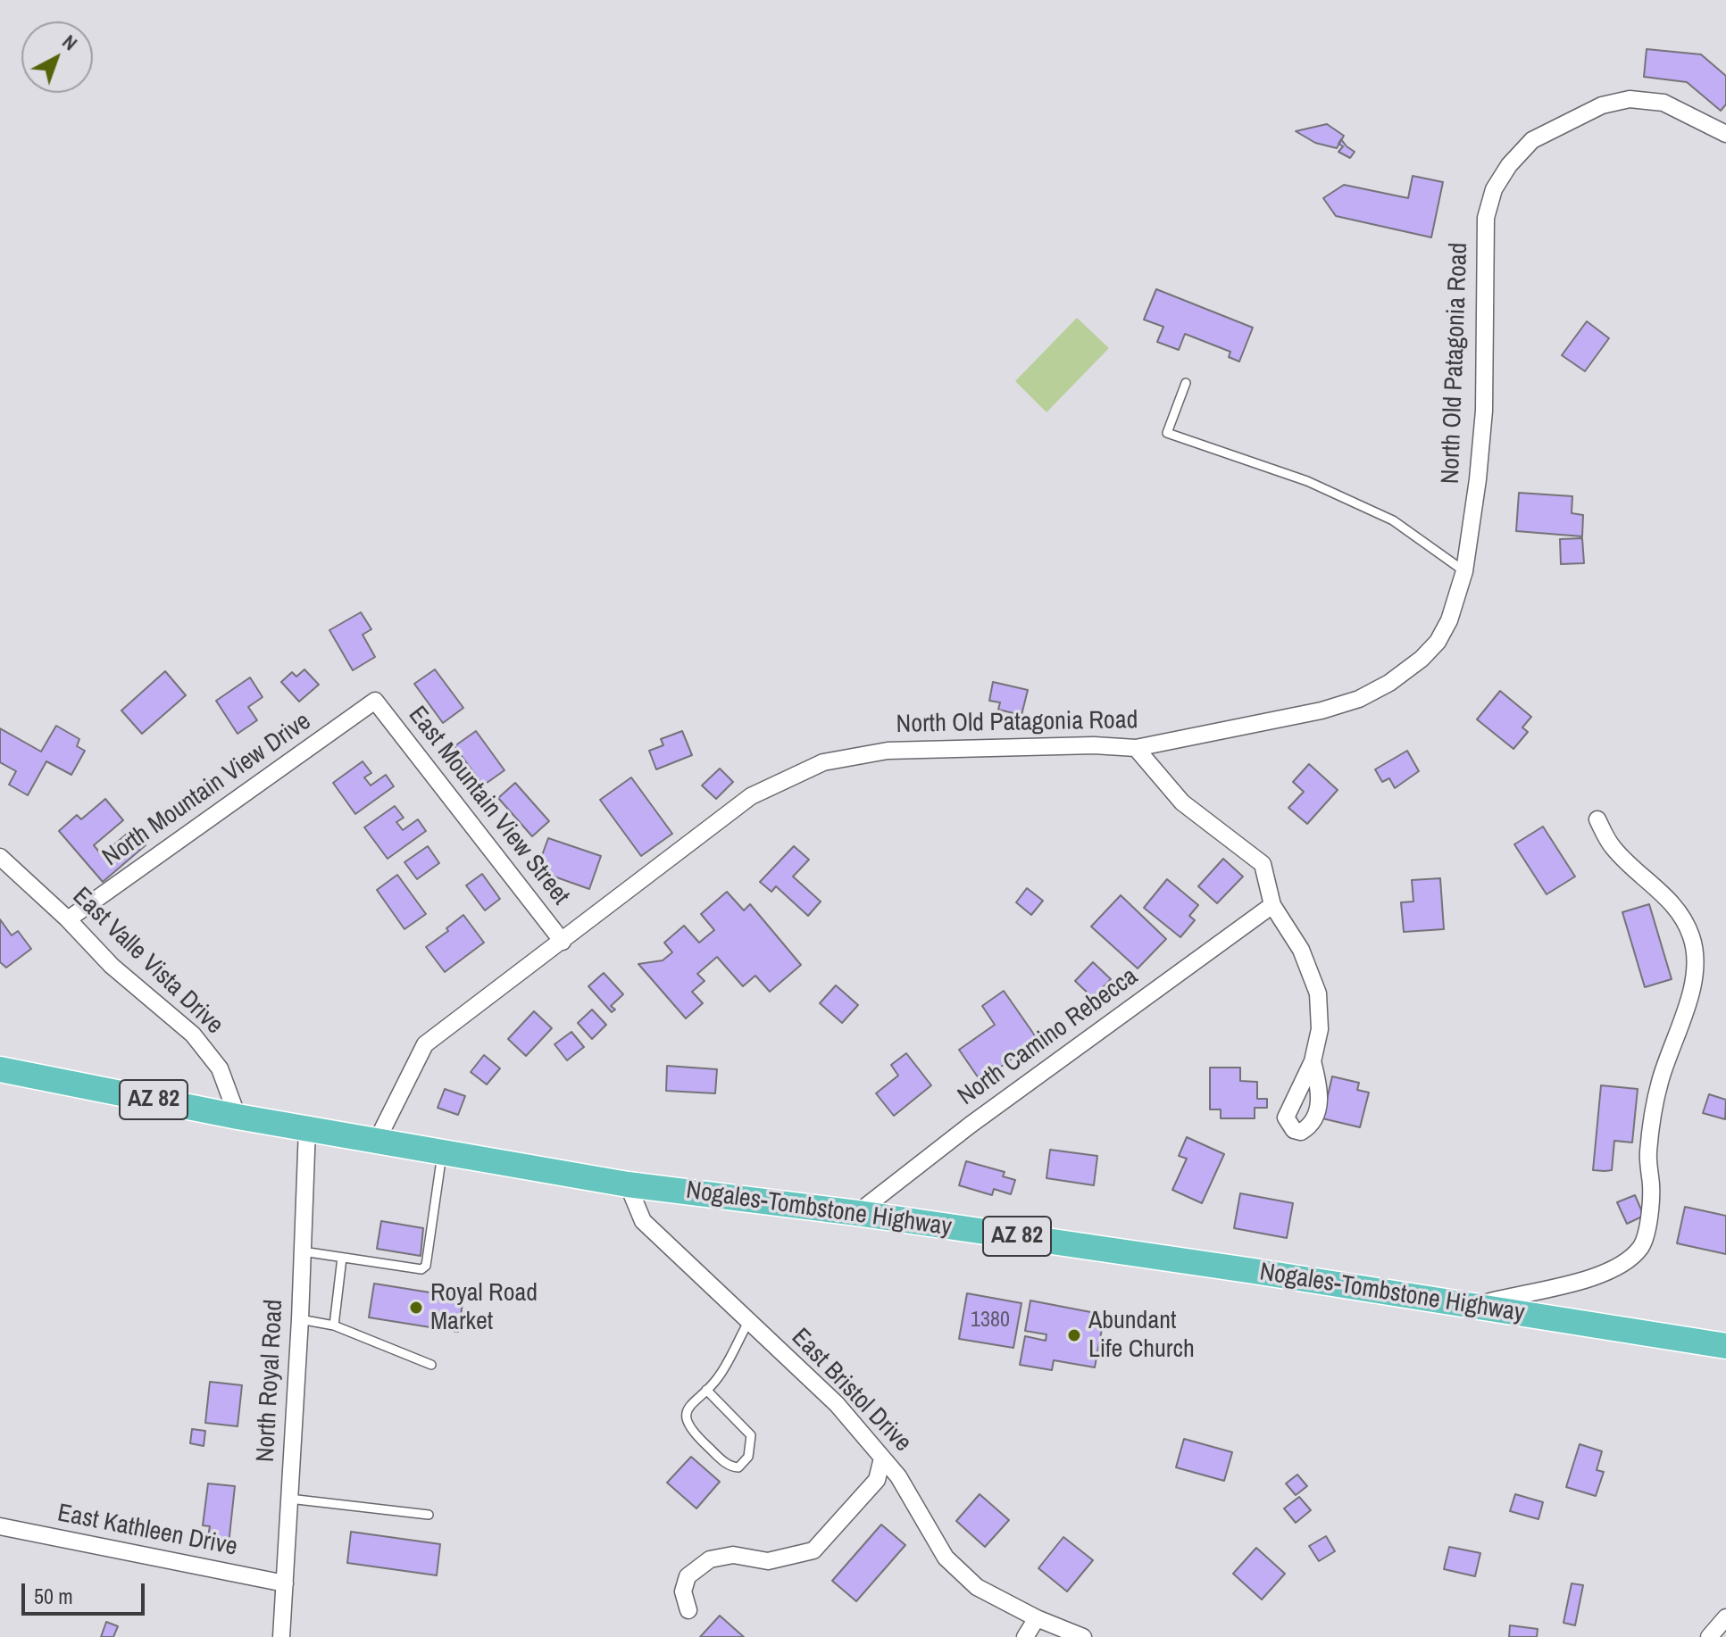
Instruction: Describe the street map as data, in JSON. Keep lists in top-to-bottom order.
{
  "streets": {
    "main road": ["AZ 82", "Nogales-Tombstone Highway"],
    "street": [
      "North Old Patagonia Road",
      "North Mountain View Drive",
      "East Mountain View Street",
      "East Valle Vista Drive",
      "North Camino Rebecca",
      "North Royal Road",
      "East Bristol Drive",
      "East Kathleen Drive"
    ]
  },
  "crossings": [
    ["North Old Patagonia Road", "East Mountain View Street"],
    ["North Old Patagonia Road", "Nogales-Tombstone Highway"],
    ["North Mountain View Drive", "East Mountain View Street"],
    ["North Mountain View Drive", "East Valle Vista Drive"],
    ["East Valle Vista Drive", "Nogales-Tombstone Highway"],
    ["North Camino Rebecca", "Nogales-Tombstone Highway"],
    ["Nogales-Tombstone Highway", "North Royal Road"],
    ["Nogales-Tombstone Highway", "East Bristol Drive"],
    ["North Royal Road", "East Kathleen Drive"]
  ],
  "places": ["Royal Road Market", "Abundant Life Church"],
  "house_numbers": ["1380"],
  "scale_bar": "50 m",
  "north": "top right"
}
